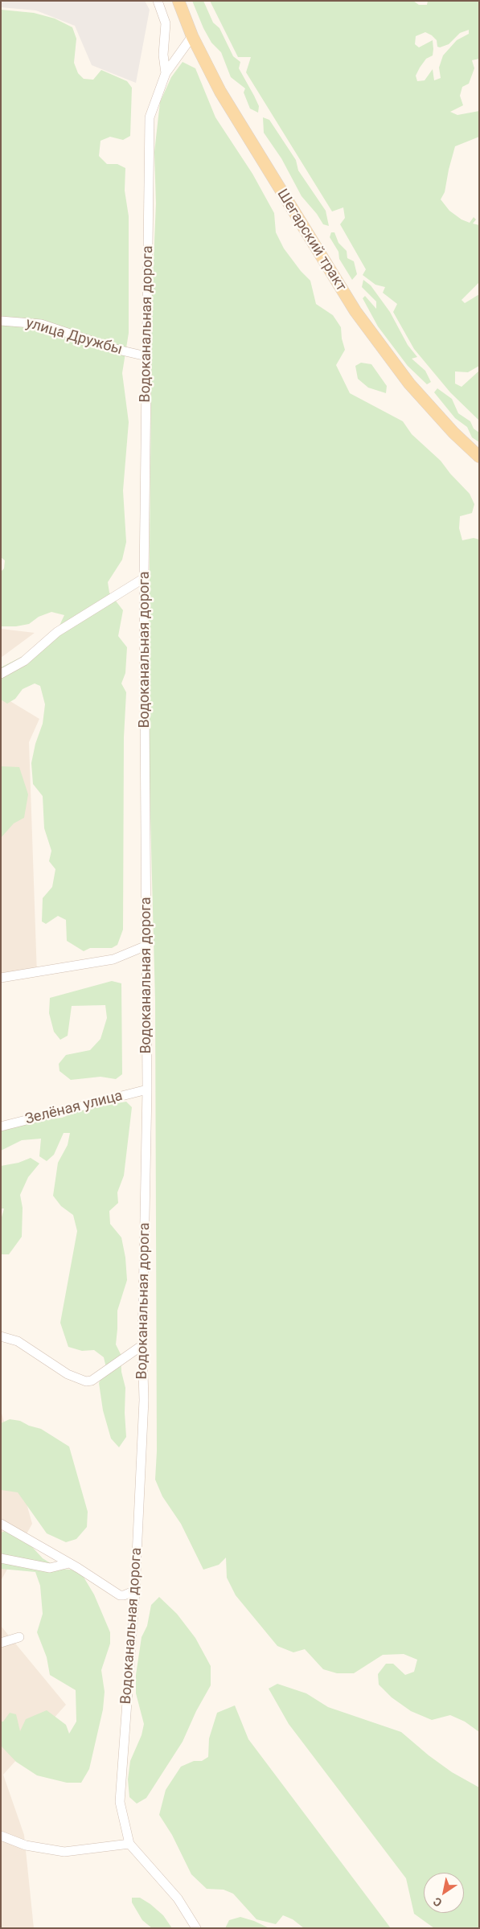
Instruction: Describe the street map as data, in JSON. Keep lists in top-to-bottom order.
{
  "streets": {
    "main road": ["Шегарский тракт"],
    "street": ["Водоканальная дорога", "улица Дружбы", "Зелёная улица"]
  },
  "crossings": [
    ["Водоканальная дорога", "улица Дружбы"],
    ["Водоканальная дорога", "Зелёная улица"]
  ],
  "north": "bottom left"
}
